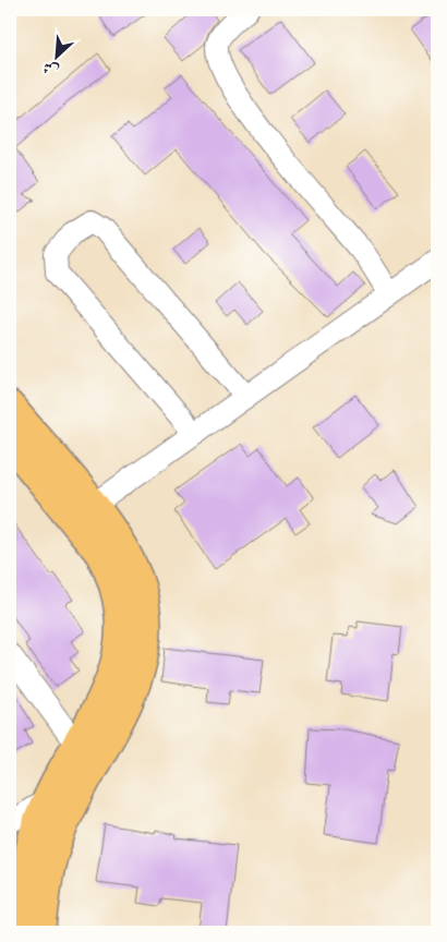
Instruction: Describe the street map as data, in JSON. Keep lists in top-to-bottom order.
{
  "north": "bottom left"
}
